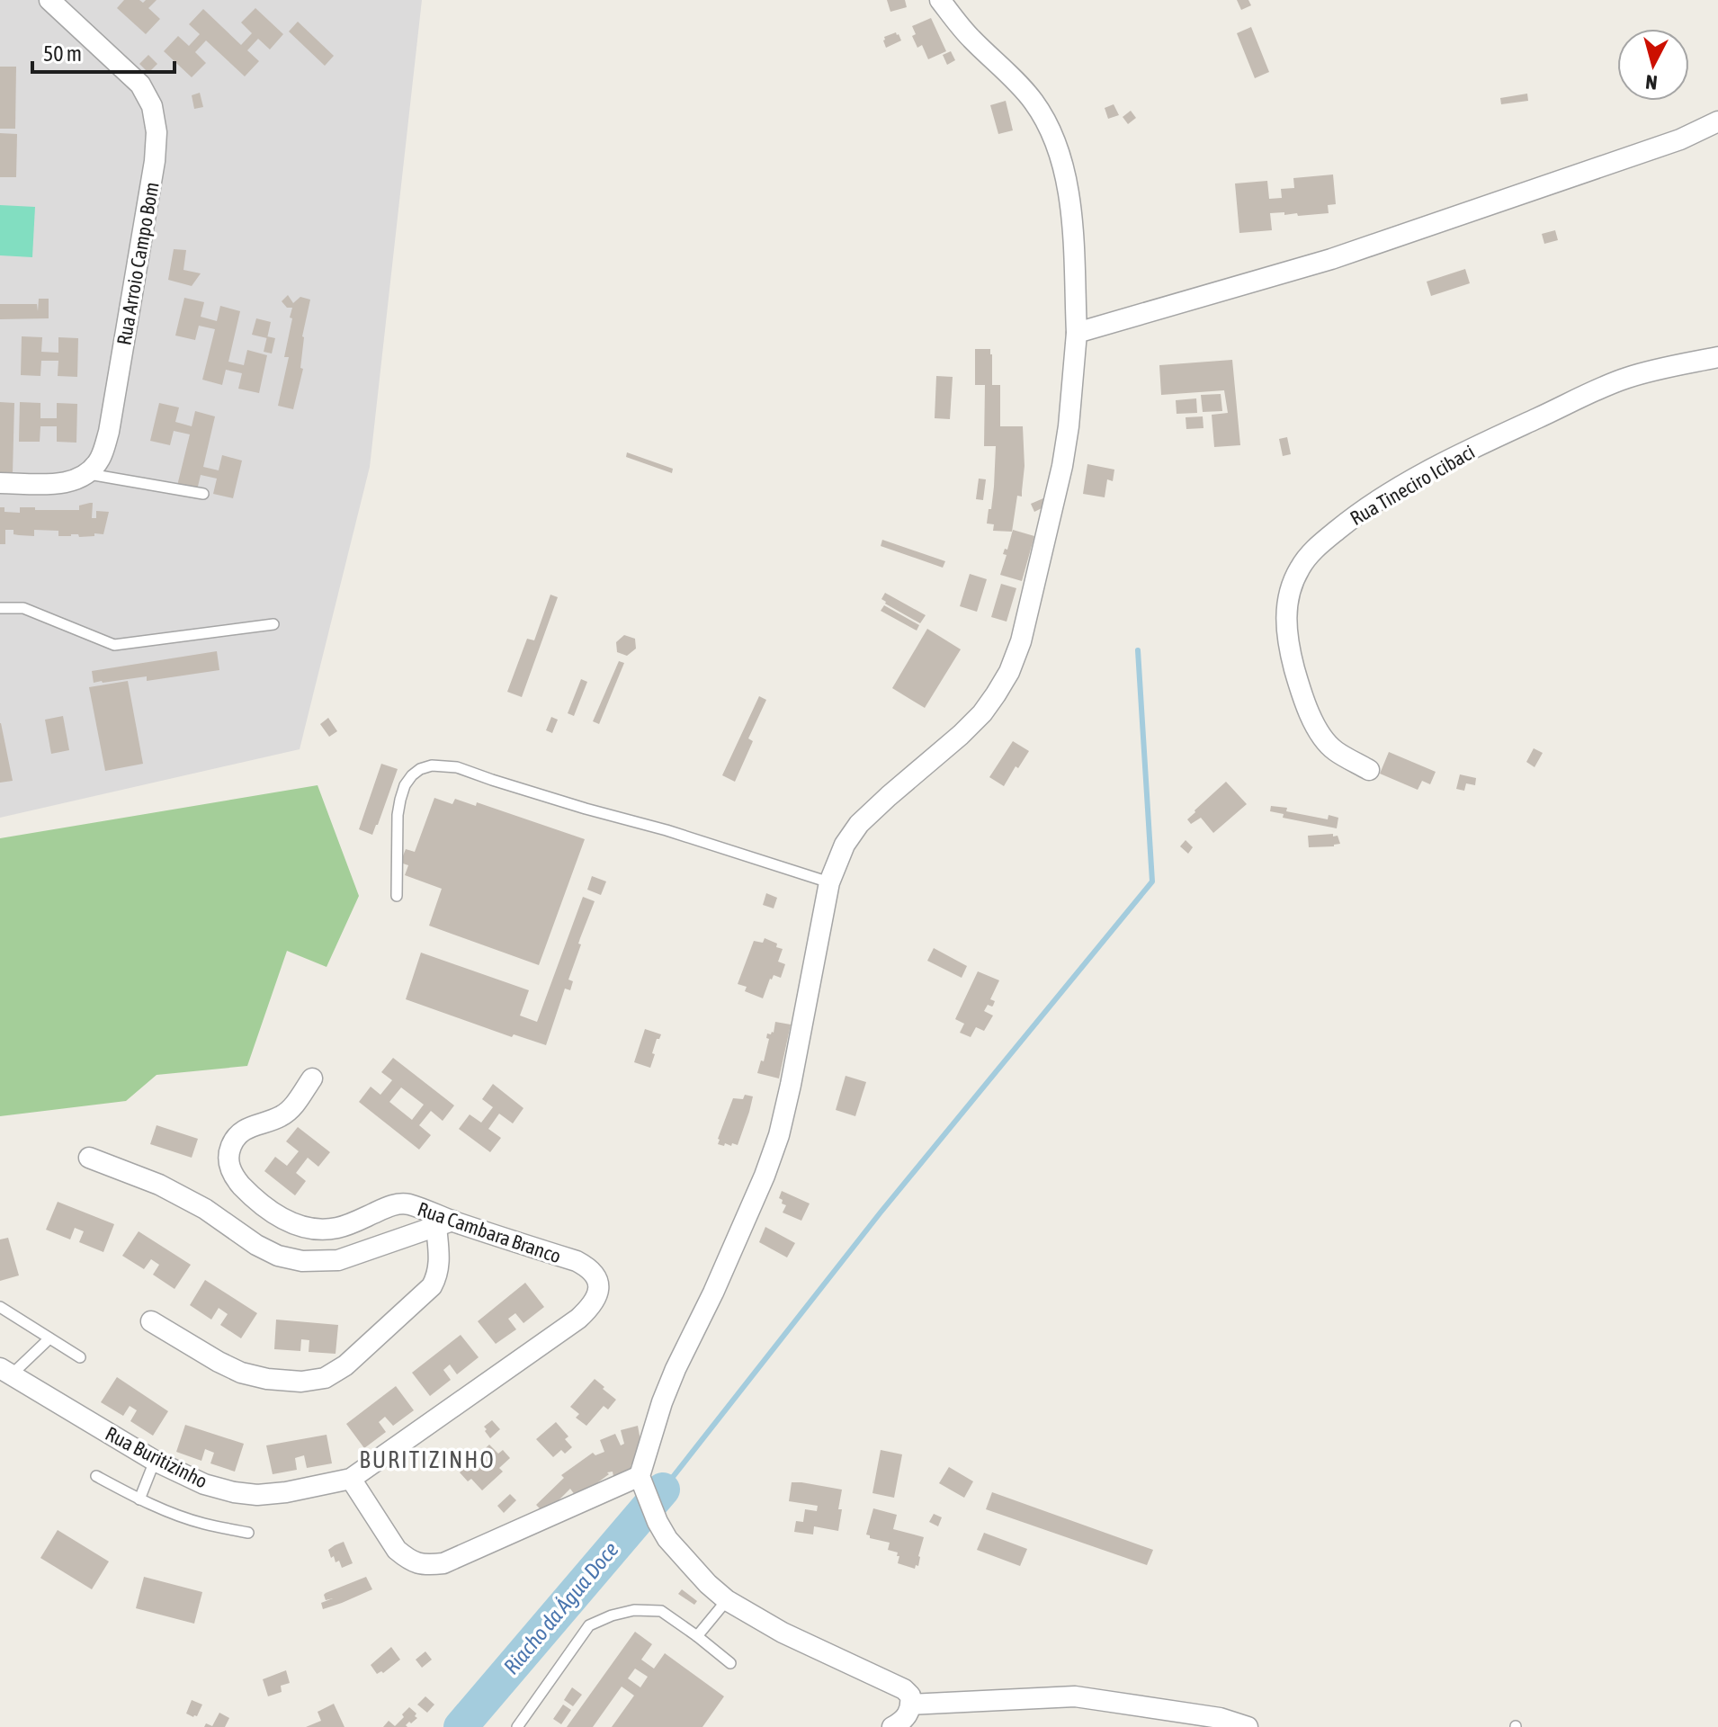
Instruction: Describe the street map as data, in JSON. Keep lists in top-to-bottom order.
{
  "streets": {
    "street": [
      "Rua Arroio Campo Bom",
      "Rua Tineciro Icibaci",
      "Rua Cambara Branco",
      "Rua Buritizinho"
    ]
  },
  "crossings": [
    ["Rua Cambara Branco", "Rua Buritizinho"]
  ],
  "districts": ["BURITIZINHO"],
  "water": ["Riacho da Água Doce"],
  "scale_bar": "50 m",
  "north": "bottom"
}
